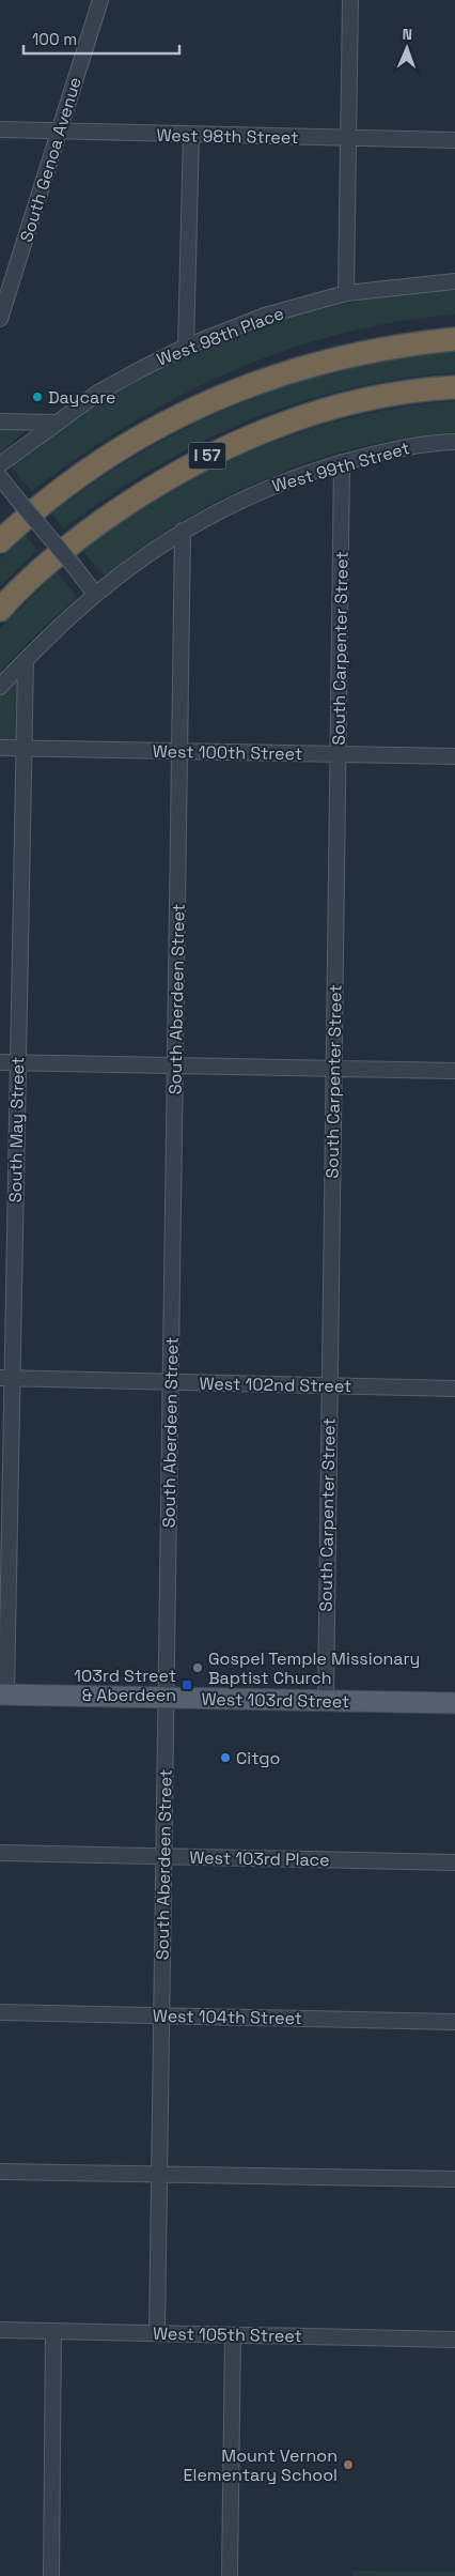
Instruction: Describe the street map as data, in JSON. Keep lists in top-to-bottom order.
{
  "streets": {
    "highway": ["I 57"],
    "main road": ["West 103rd Street"],
    "street": [
      "West 98th Street",
      "South Genoa Avenue",
      "West 98th Place",
      "West 99th Street",
      "South Carpenter Street",
      "West 100th Street",
      "South Aberdeen Street",
      "South May Street",
      "West 102nd Street",
      "West 103rd Place",
      "West 104th Street",
      "West 105th Street"
    ]
  },
  "crossings": [
    ["West 98th Street", "South Genoa Avenue"],
    ["West 99th Street", "South Carpenter Street"],
    ["West 99th Street", "South Aberdeen Street"],
    ["South Carpenter Street", "West 100th Street"],
    ["South Carpenter Street", "West 102nd Street"],
    ["South Carpenter Street", "West 103rd Street"],
    ["West 100th Street", "South Aberdeen Street"],
    ["West 100th Street", "South May Street"],
    ["South Aberdeen Street", "West 102nd Street"],
    ["South Aberdeen Street", "West 103rd Street"],
    ["South Aberdeen Street", "West 103rd Place"],
    ["South Aberdeen Street", "West 104th Street"],
    ["South Aberdeen Street", "West 105th Street"],
    ["South May Street", "West 102nd Street"],
    ["South May Street", "West 103rd Street"]
  ],
  "places": {
    "other": [
      "Daycare",
      "Gospel Temple Missionary Baptist Church",
      "Citgo",
      "Mount Vernon Elementary School"
    ],
    "transit": ["103rd Street & Aberdeen"]
  },
  "scale_bar": "100 m",
  "north": "top"
}
